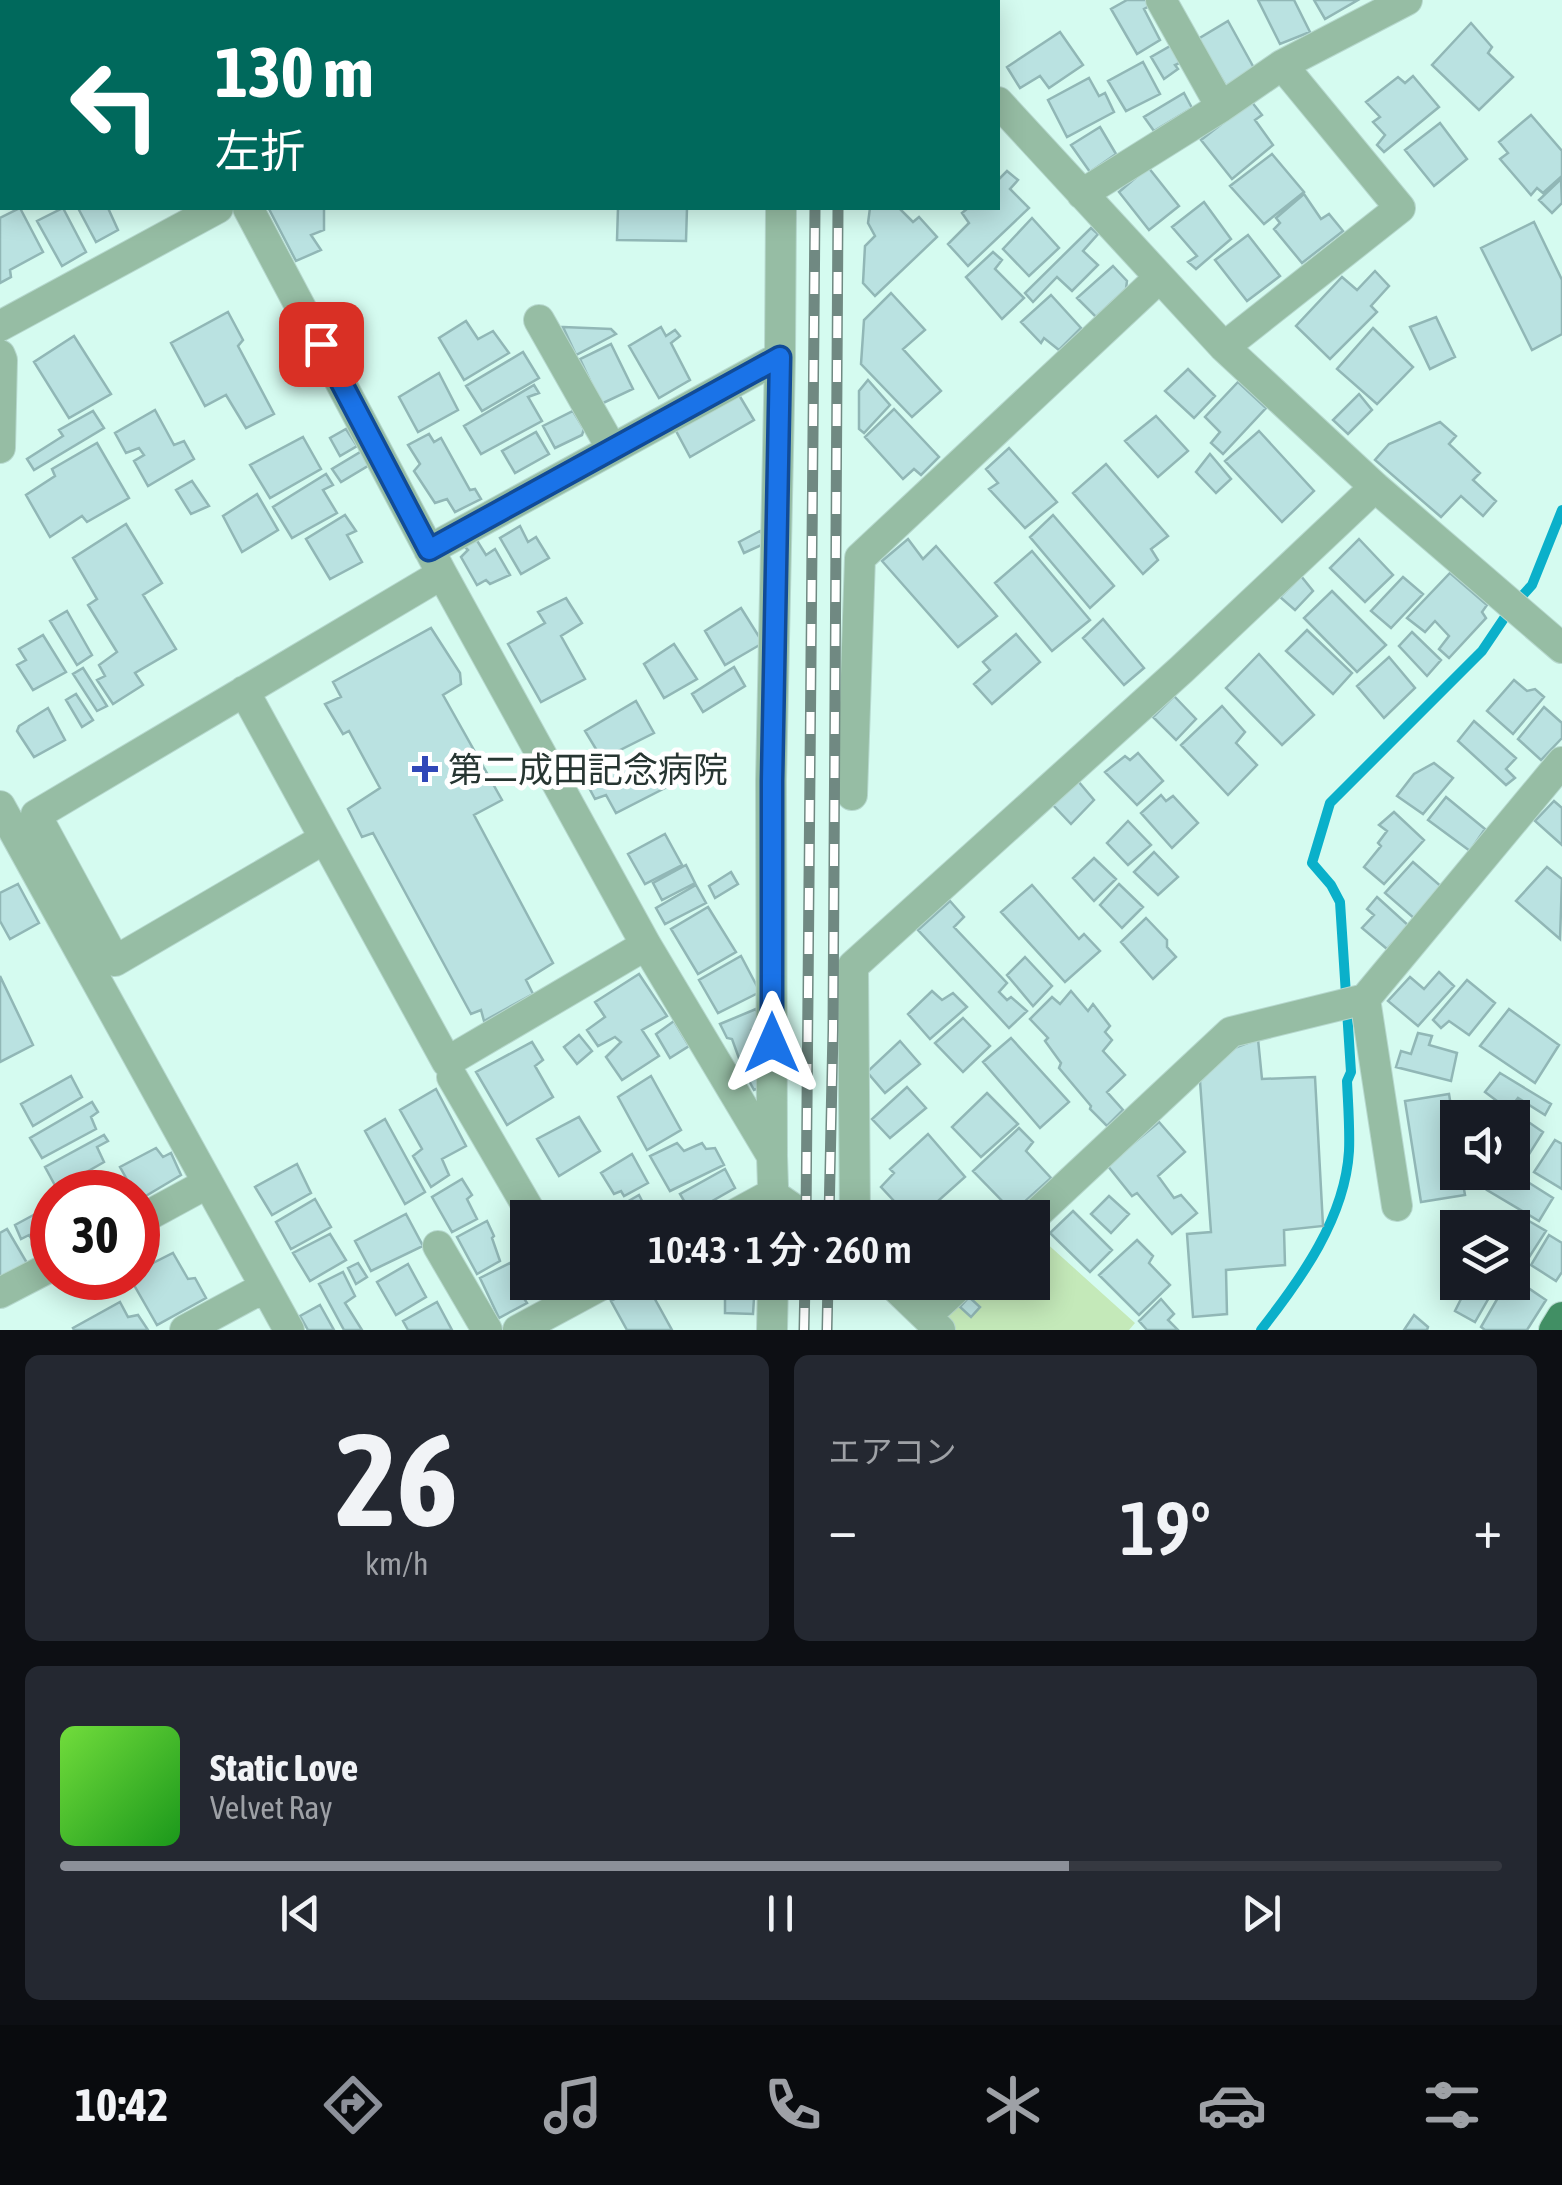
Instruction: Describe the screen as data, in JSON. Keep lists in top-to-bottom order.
{
  "places": {
    "health": ["第二成田記念病院"]
  },
  "page": {
    "turn": ["130 m", "左折"],
    "limit": "30",
    "trip": "10:43 · 1 分 · 260 m",
    "tile": [
      ["26", "km/h"],
      "エアコン"
    ],
    "heat": ["−", "19°", "+"],
    "song": ["Static Love", "Velvet Ray"],
    "tabs": "10:42"
  }
}
